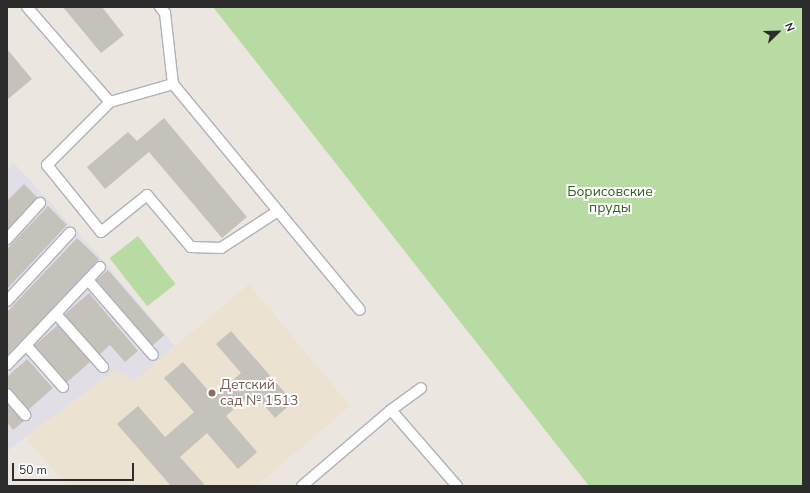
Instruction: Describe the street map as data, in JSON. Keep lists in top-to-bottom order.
{
  "parks": ["Борисовские пруды"],
  "places": ["Детский сад № 1513"],
  "scale_bar": "50 m",
  "north": "top right"
}
